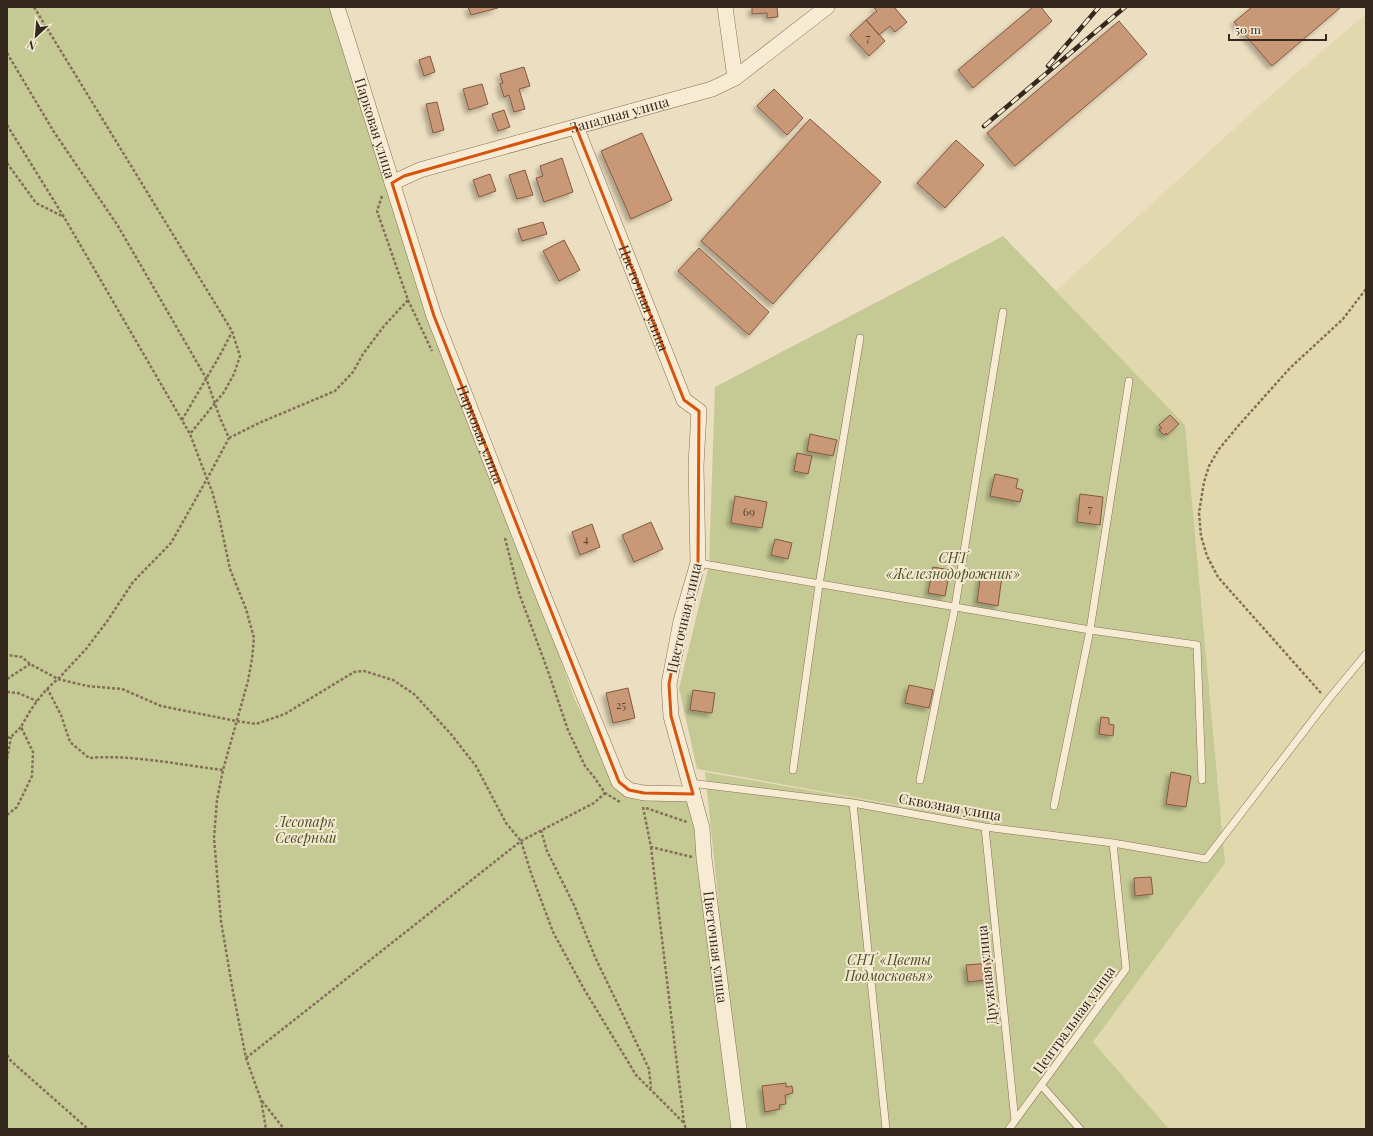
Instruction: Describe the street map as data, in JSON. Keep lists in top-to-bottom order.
{
  "streets": {
    "street": ["Западная улица", "Парковая улица", "Цветочная улица"],
    "lane": ["Сквозная улица", "Дружная улица", "Центральная улица"]
  },
  "crossings": [
    ["Западная улица", "Парковая улица"],
    ["Западная улица", "Цветочная улица"],
    ["Парковая улица", "Цветочная улица"],
    ["Парковая улица", "Сквозная улица"],
    ["Цветочная улица", "Сквозная улица"],
    ["Сквозная улица", "Дружная улица"],
    ["Сквозная улица", "Центральная улица"],
    ["Дружная улица", "Центральная улица"]
  ],
  "parks": ["СНТ «Железнодорожник»", "Лесопарк Северный", "СНТ «Цветы Подмосковья»"],
  "house_numbers": [
    "7",
    "7",
    "69",
    "4",
    "25"
  ],
  "scale_bar": "50 m",
  "north": "bottom left"
}
